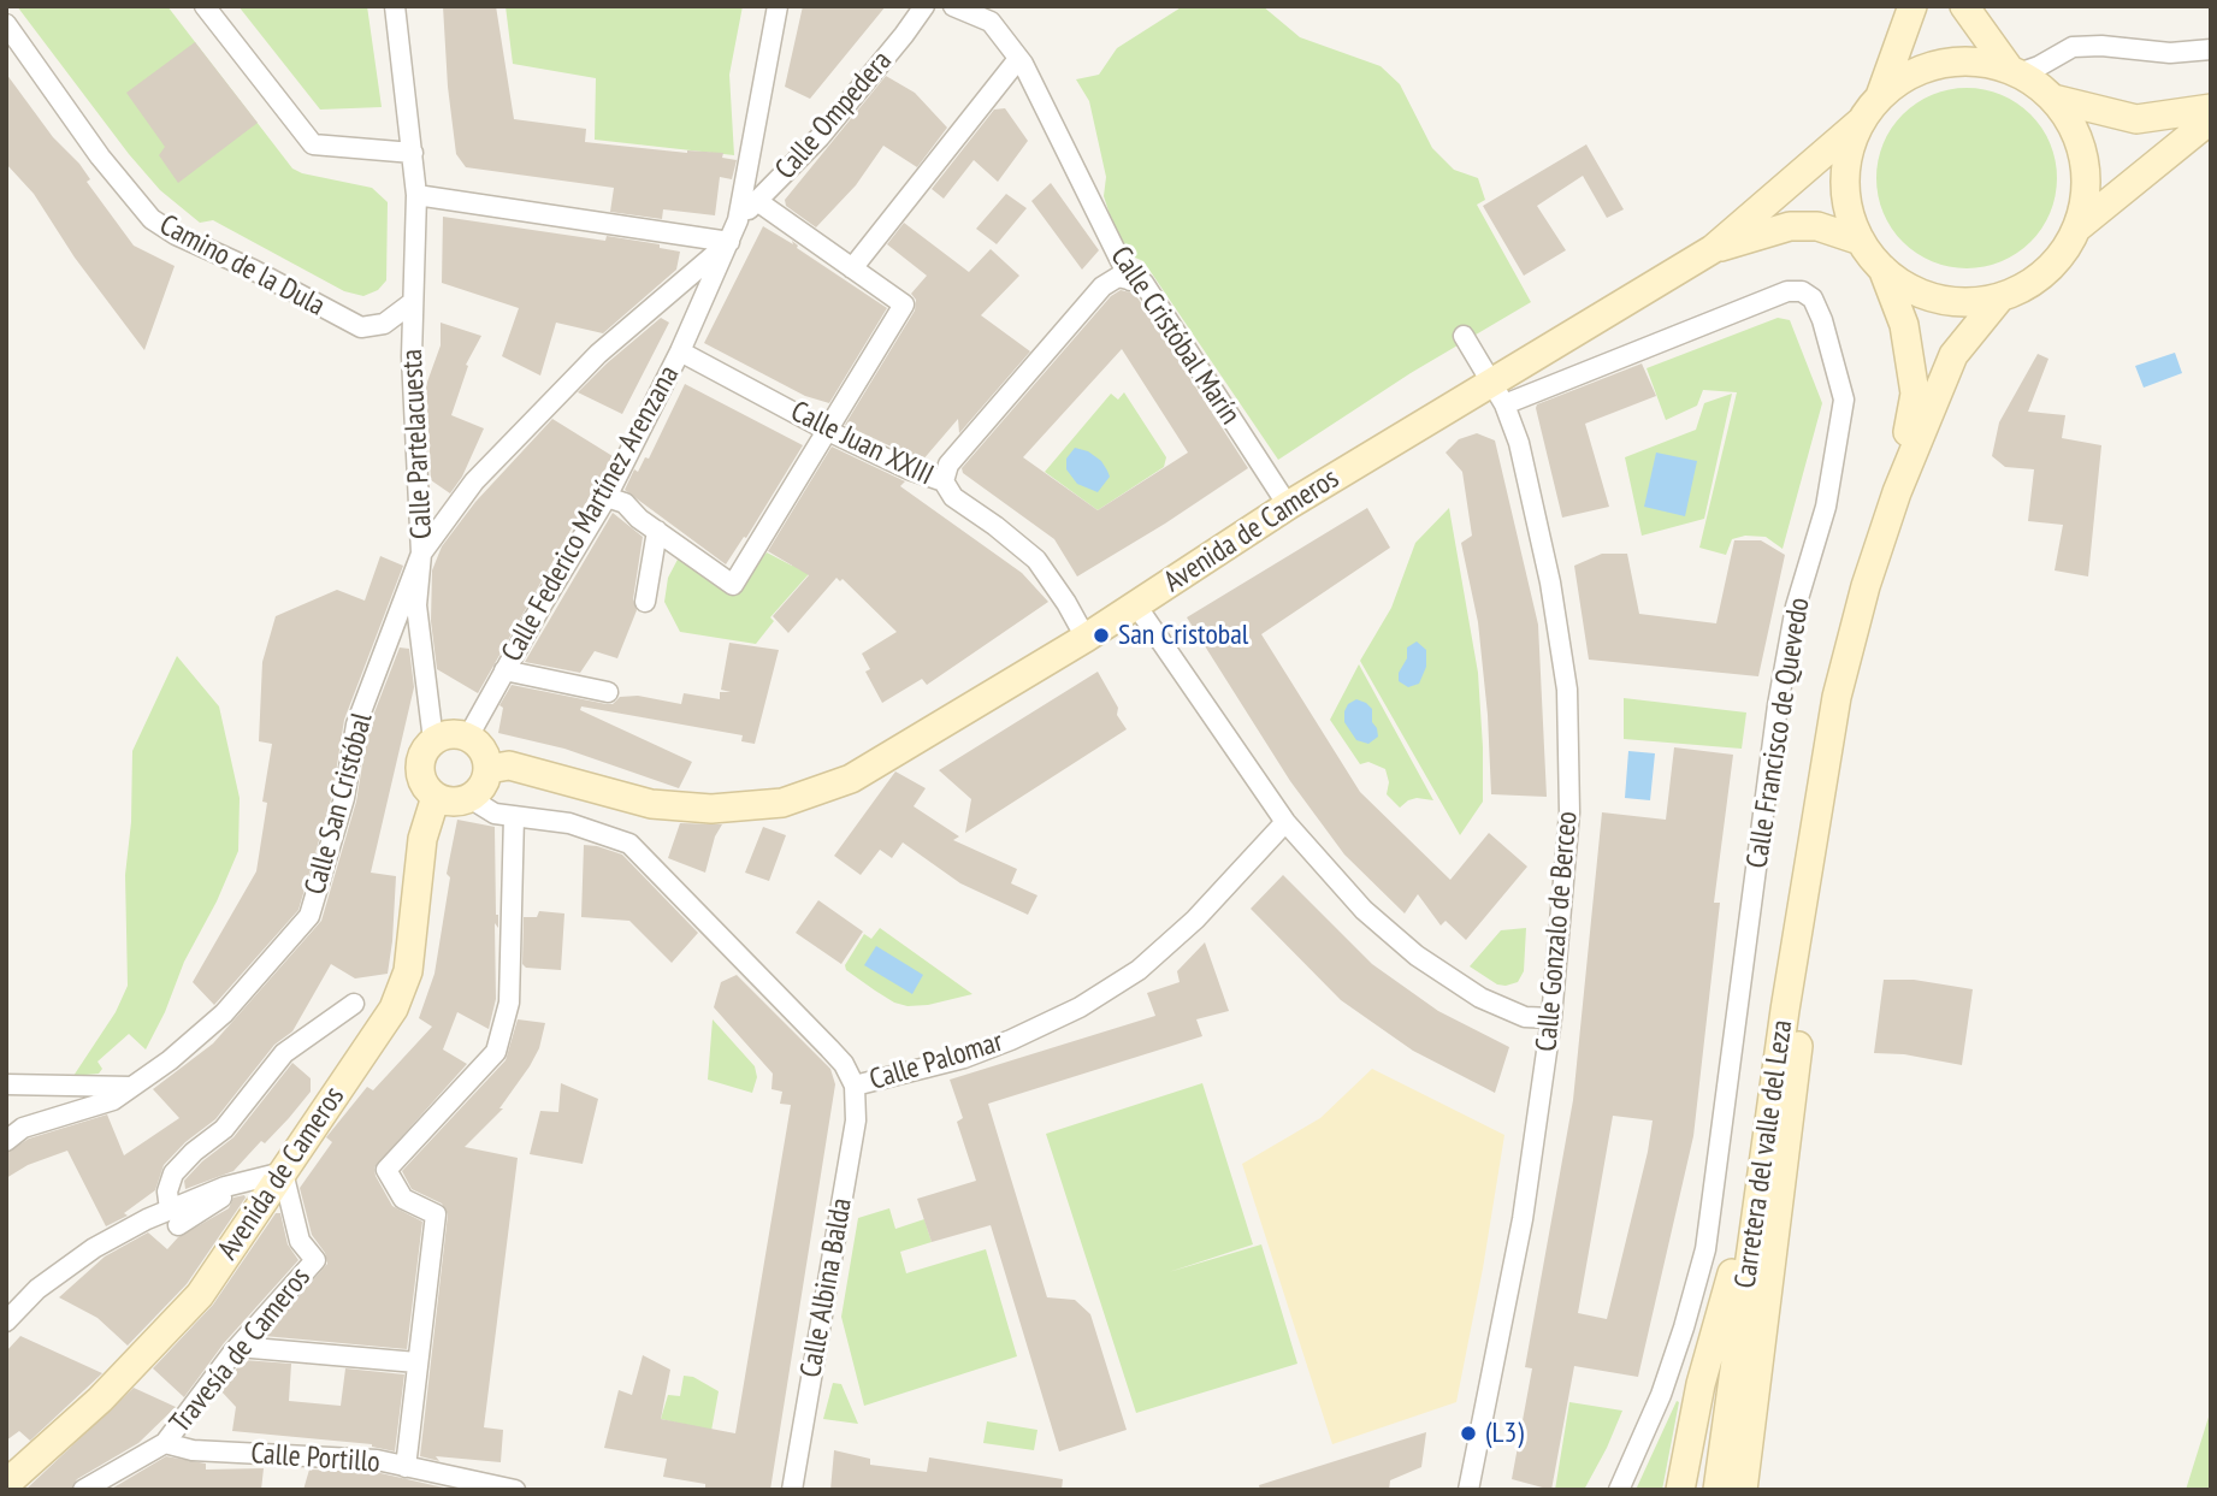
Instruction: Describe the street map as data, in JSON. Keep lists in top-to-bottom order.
{
  "streets": {
    "main road": ["Avenida de Cameros", "Carretera del valle del Leza"],
    "street": [
      "Calle Ompedera",
      "Camino de la Dula",
      "Calle Cristóbal Marín",
      "Calle Partelacuesta",
      "Calle Juan XXIII",
      "Calle Federico Martínez Arenzana",
      "Calle Francisco de Quevedo",
      "Calle San Cristóbal",
      "Calle Gonzalo de Berceo",
      "Calle Palomar",
      "Calle Albina Balda",
      "Travesía de Cameros",
      "Calle Portillo"
    ]
  },
  "crossings": [
    ["Calle Ompedera", "Calle Federico Martínez Arenzana"],
    ["Camino de la Dula", "Calle Partelacuesta"],
    ["Calle Cristóbal Marín", "Avenida de Cameros"],
    ["Calle Partelacuesta", "Calle Federico Martínez Arenzana"],
    ["Calle Partelacuesta", "Calle San Cristóbal"],
    ["Calle Juan XXIII", "Calle Federico Martínez Arenzana"],
    ["Calle Juan XXIII", "Avenida de Cameros"],
    ["Calle Federico Martínez Arenzana", "Avenida de Cameros"],
    ["Calle Federico Martínez Arenzana", "Calle Palomar"],
    ["Avenida de Cameros", "Calle Francisco de Quevedo"],
    ["Avenida de Cameros", "Calle Gonzalo de Berceo"],
    ["Avenida de Cameros", "Calle Palomar"],
    ["Avenida de Cameros", "Travesía de Cameros"],
    ["Calle Francisco de Quevedo", "Calle Gonzalo de Berceo"],
    ["Calle Palomar", "Calle Albina Balda"],
    ["Travesía de Cameros", "Calle Portillo"]
  ],
  "places": ["San Cristobal", "(L3)"]
}
